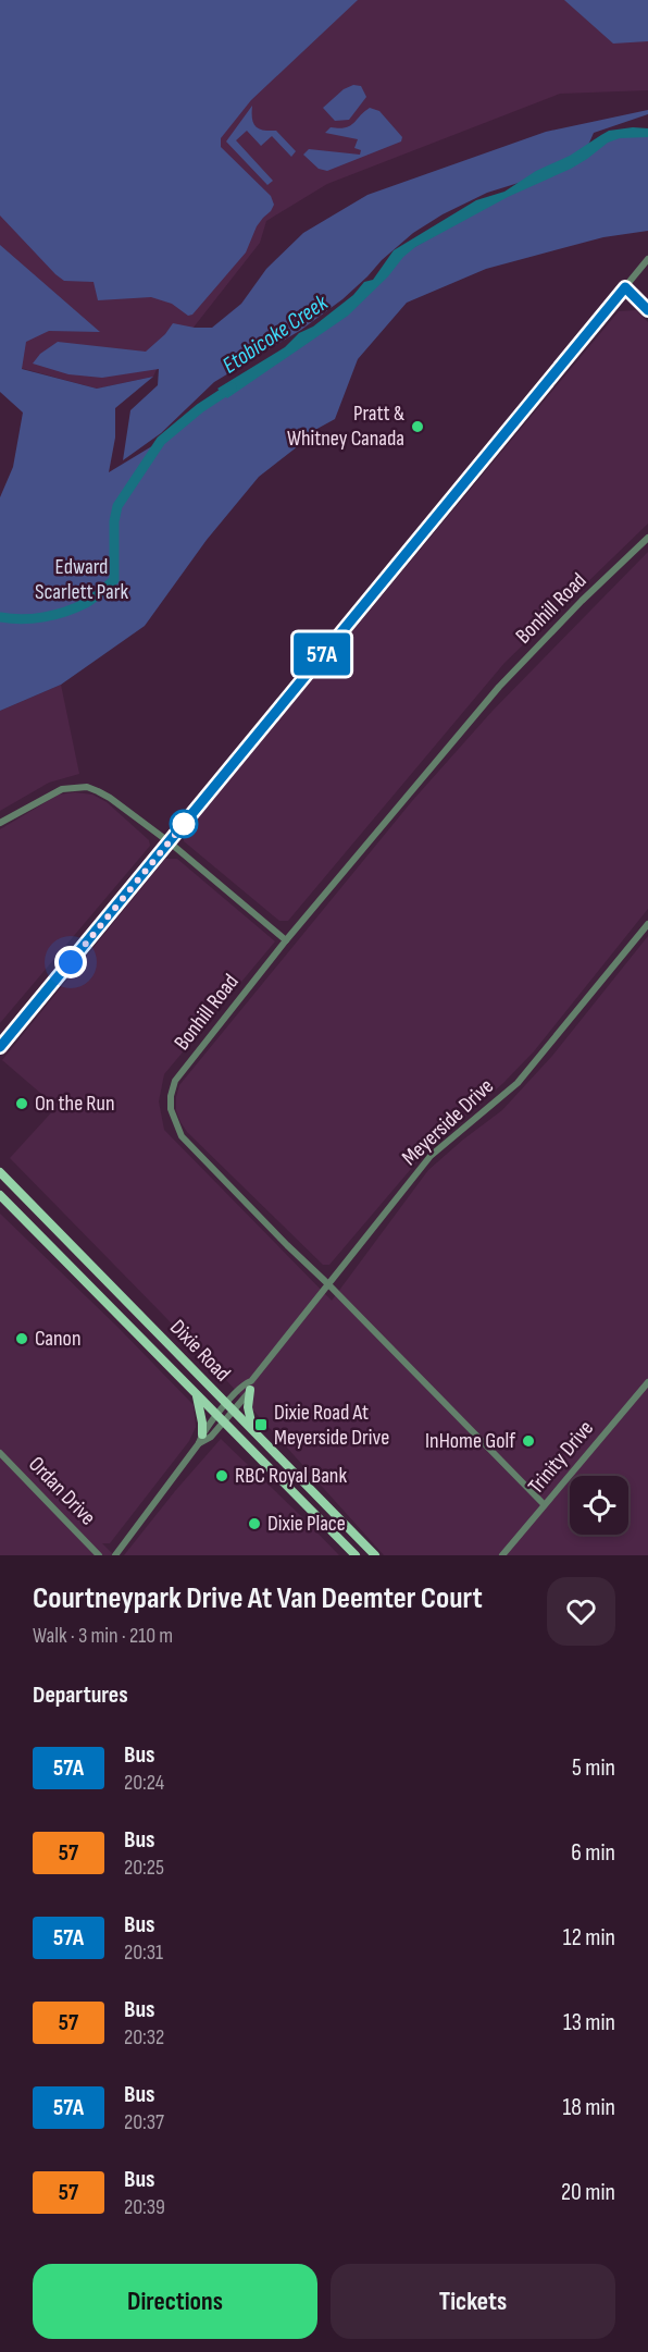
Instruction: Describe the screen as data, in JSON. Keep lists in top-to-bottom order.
{
  "streets": {
    "main road": ["Dixie Road"],
    "street": [
      "Bonhill Road",
      "Meyerside Drive",
      "Trinity Drive",
      "Ordan Drive"
    ]
  },
  "crossings": [
    ["Bonhill Road", "Meyerside Drive"],
    ["Bonhill Road", "Trinity Drive"],
    ["Meyerside Drive", "Dixie Road"]
  ],
  "water": ["Etobicoke Creek"],
  "parks": ["Edward Scarlett Park"],
  "places": {
    "other": [
      "Pratt & Whitney Canada",
      "On the Run",
      "Canon",
      "InHome Golf",
      "RBC Royal Bank",
      "Dixie Place"
    ],
    "transit": ["Dixie Road At Meyerside Drive"]
  },
  "lines": ["bus line 57A"],
  "page": {
    "on_map": "57A",
    "heading": [
      ["Courtneypark Drive At Van Deemter Court", "Walk · 3 min · 210 m"],
      "Departures"
    ],
    "list": [
      {
        "mark": "57A",
        "name": "Bus",
        "note": "20:24",
        "value": "5 min"
      },
      {
        "mark": "57",
        "name": "Bus",
        "note": "20:25",
        "value": "6 min"
      },
      {
        "mark": "57A",
        "name": "Bus",
        "note": "20:31",
        "value": "12 min"
      },
      {
        "mark": "57",
        "name": "Bus",
        "note": "20:32",
        "value": "13 min"
      },
      {
        "mark": "57A",
        "name": "Bus",
        "note": "20:37",
        "value": "18 min"
      },
      {
        "mark": "57",
        "name": "Bus",
        "note": "20:39",
        "value": "20 min"
      }
    ],
    "buttons": ["Directions", "Tickets"]
  }
}
